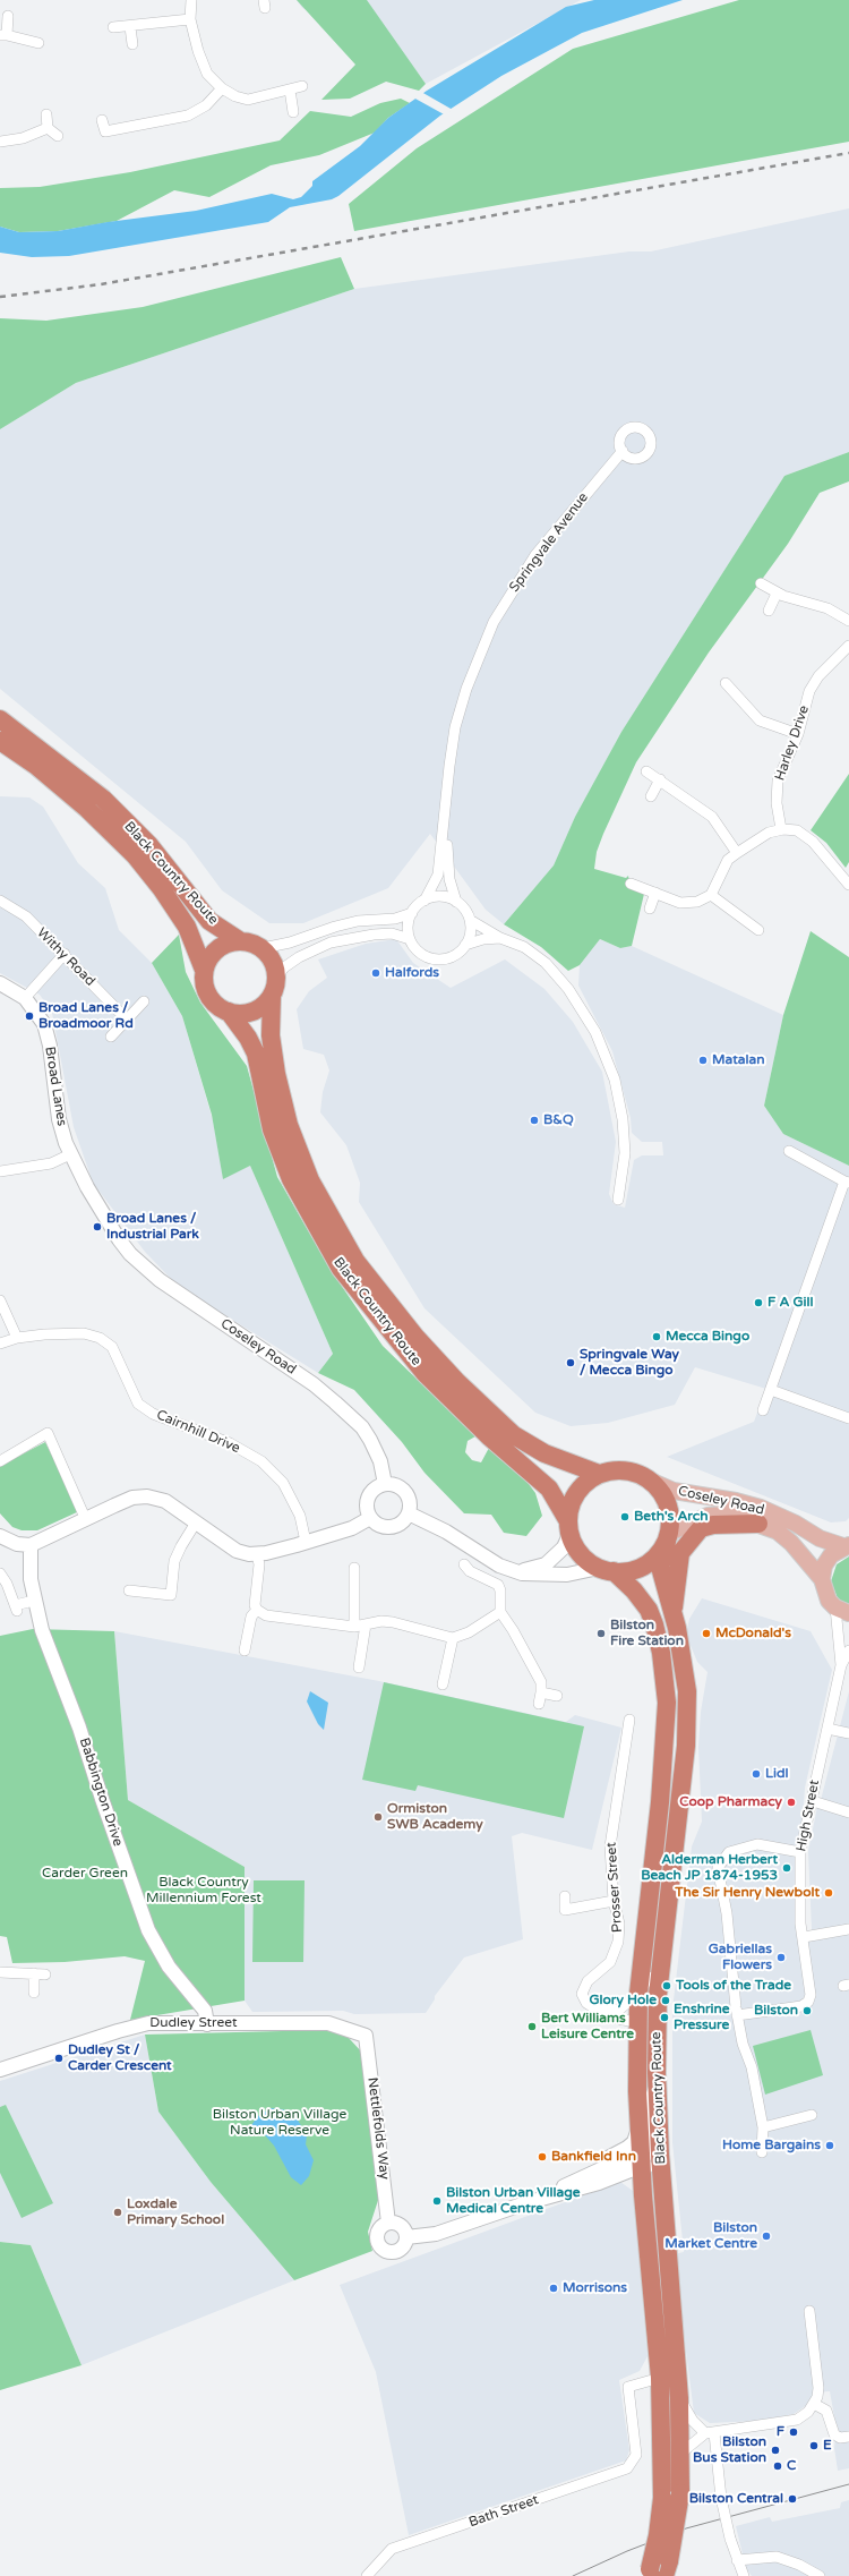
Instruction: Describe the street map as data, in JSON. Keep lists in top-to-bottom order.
{
  "streets": {
    "highway": ["Black Country Route"],
    "main road": ["Coseley Road"],
    "street": [
      "Springvale Avenue",
      "Harley Drive",
      "Withy Road",
      "Broad Lanes",
      "Cairnhill Drive",
      "Babbington Drive",
      "High Street",
      "Prosser Street",
      "Dudley Street",
      "Nettlefolds Way",
      "Bath Street"
    ]
  },
  "crossings": [
    ["Black Country Route", "Coseley Road"],
    ["Black Country Route", "Bath Street"],
    ["Broad Lanes", "Coseley Road"],
    ["Coseley Road", "High Street"],
    ["Babbington Drive", "Dudley Street"],
    ["Dudley Street", "Nettlefolds Way"]
  ],
  "parks": ["Carder Green", "Black Country Millennium Forest", "Bilston Urban Village Nature Reserve"],
  "places": [
    "Halfords",
    "Broad Lanes / Broadmoor Rd",
    "Matalan",
    "B&Q",
    "Broad Lanes / Industrial Park",
    "F A Gill",
    "Mecca Bingo",
    "Springvale Way / Mecca Bingo",
    "Beth's Arch",
    "Bilston Fire Station",
    "McDonald's",
    "Lidl",
    "Coop Pharmacy",
    "Ormiston SWB Academy",
    "Alderman Herbert Beach JP 1874-1953",
    "The Sir Henry Newbolt",
    "Gabriellas Flowers",
    "Tools of the Trade",
    "Glory Hole",
    "Bilston",
    "Enshrine Pressure",
    "Bert Williams Leisure Centre",
    "Dudley St / Carder Crescent",
    "Home Bargains",
    "Bankfield Inn",
    "Bilston Urban Village Medical Centre",
    "Loxdale Primary School",
    "Bilston Market Centre",
    "Morrisons",
    "F",
    "E",
    "Bilston Bus Station",
    "C",
    "Bilston Central"
  ]
}
